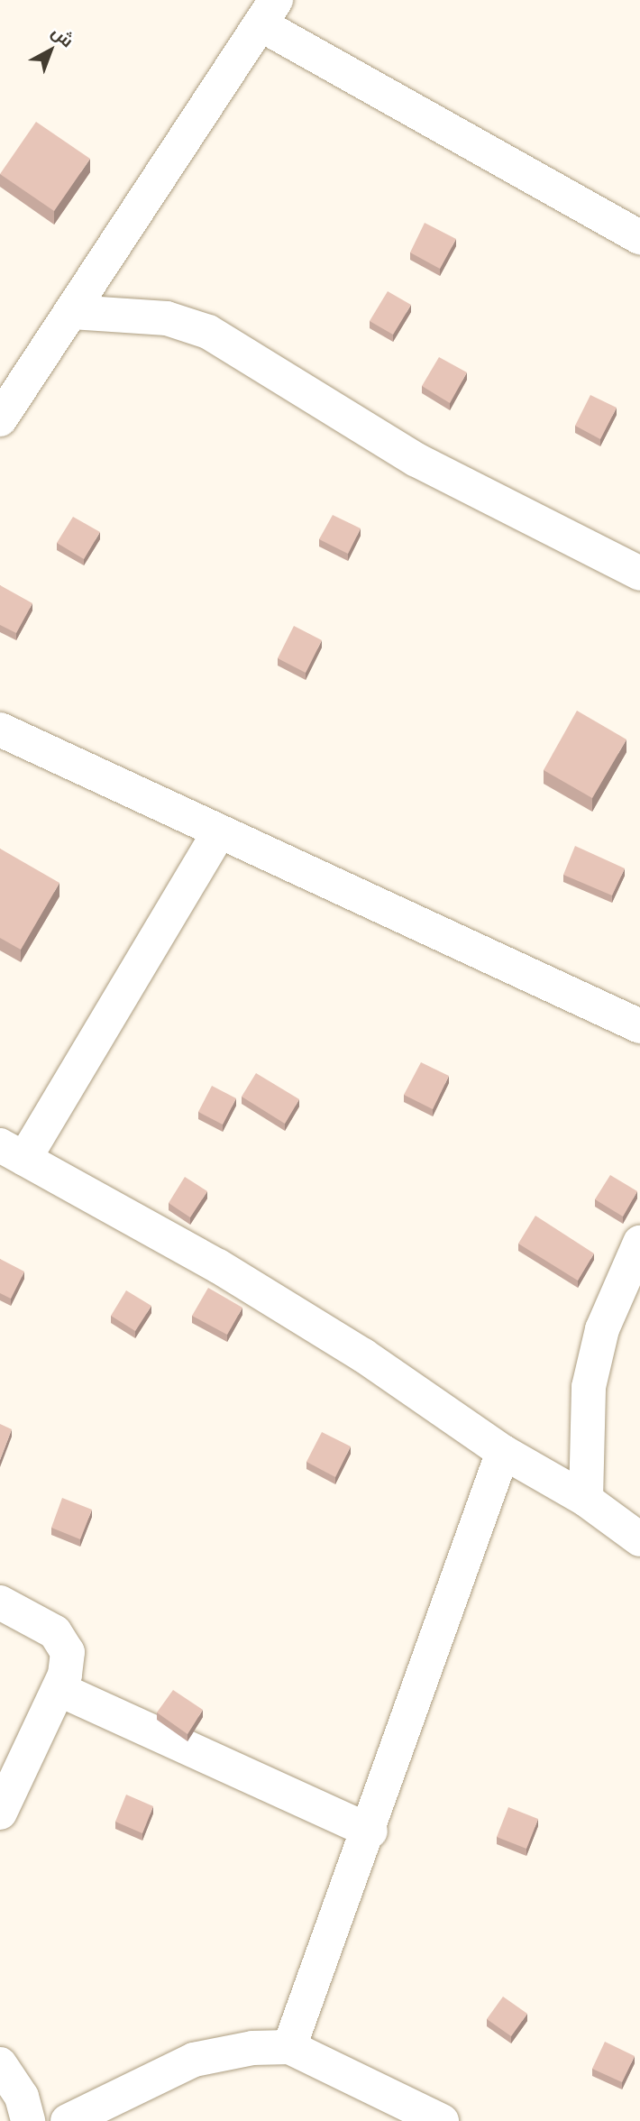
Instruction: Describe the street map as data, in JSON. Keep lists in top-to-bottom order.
{
  "north": "top right"
}
